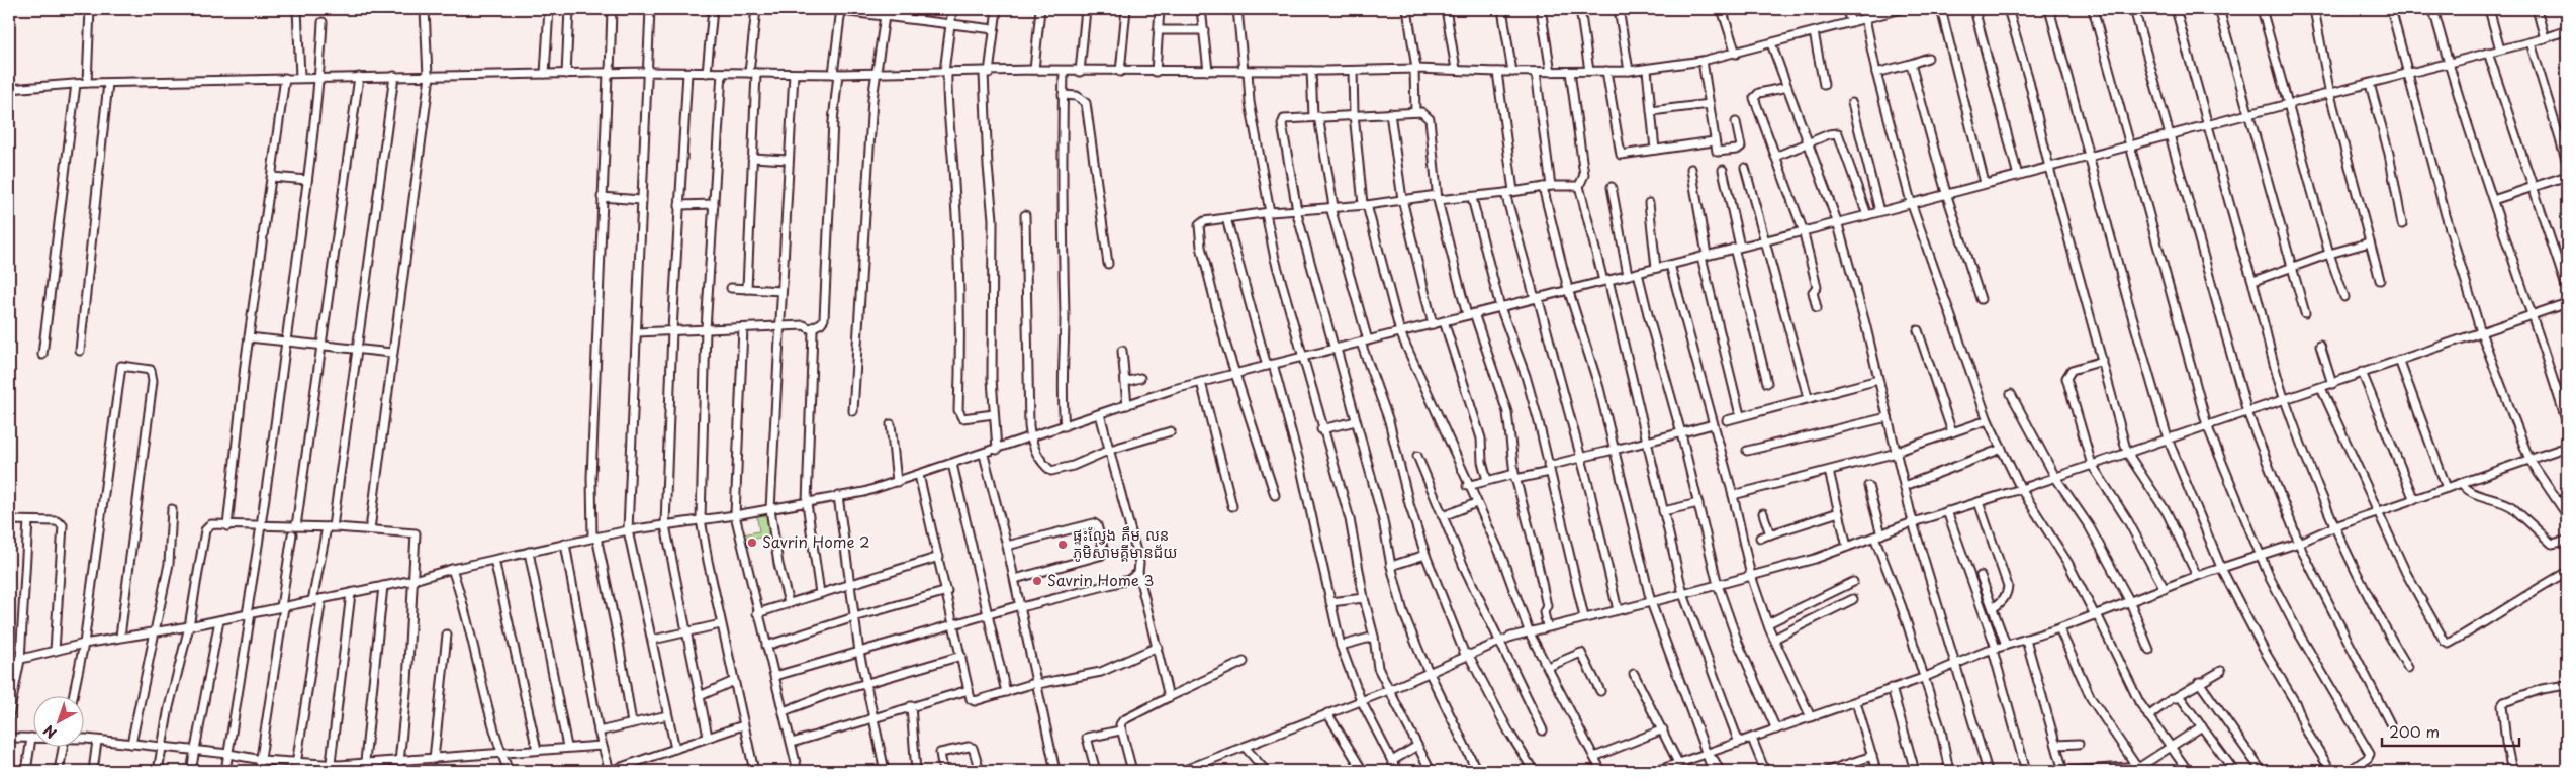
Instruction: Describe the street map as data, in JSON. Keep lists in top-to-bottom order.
{
  "places": ["Savrin Home 2", "ផ្ទះល្វែង គឹម លន ភូមិសាមគ្គីមានជ័យ", "Savrin Home 3"],
  "scale_bar": "200 m",
  "north": "bottom left"
}
